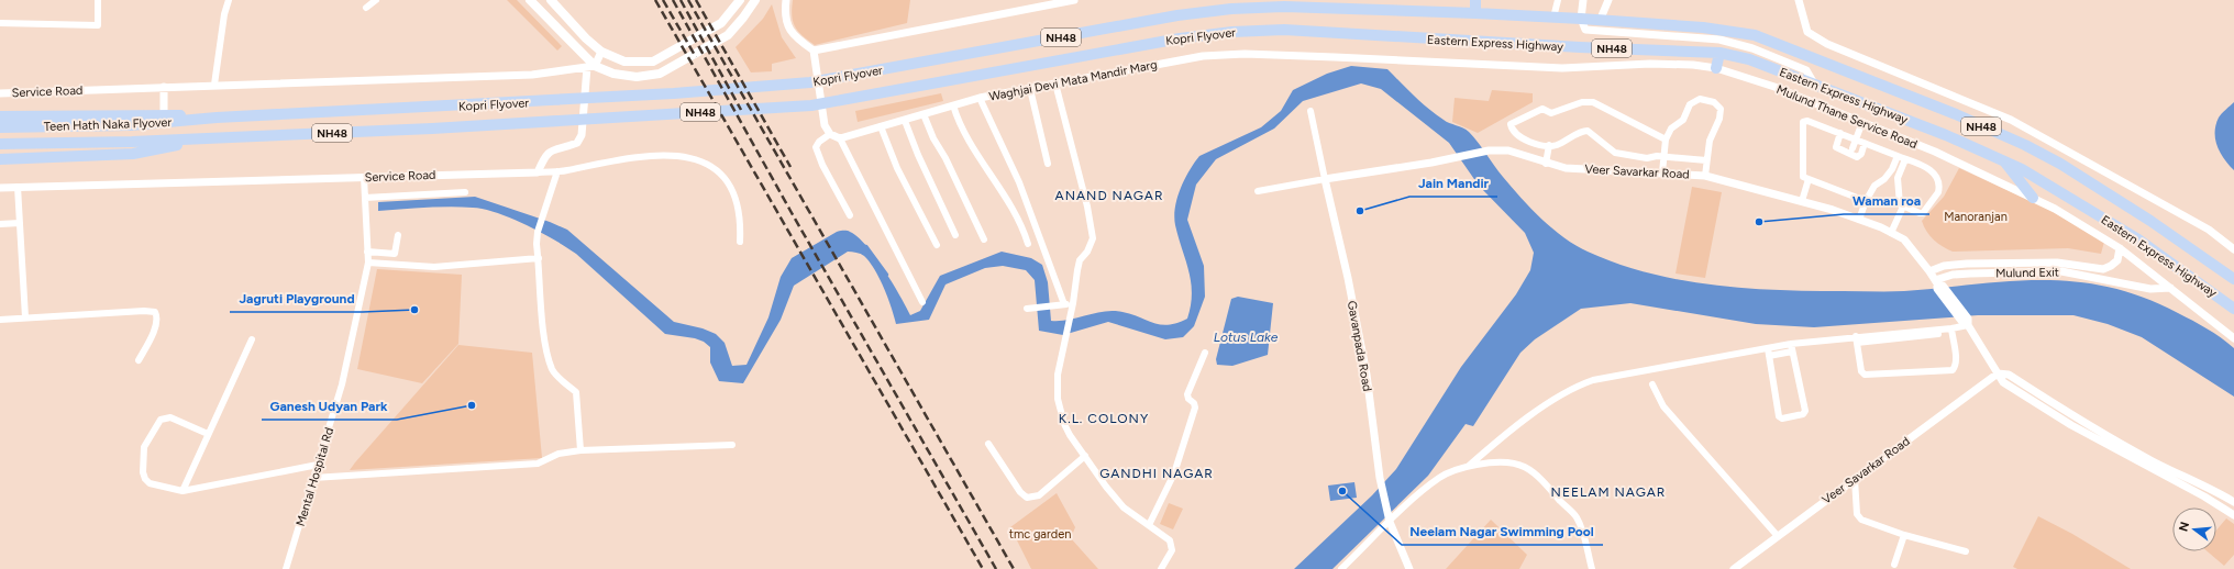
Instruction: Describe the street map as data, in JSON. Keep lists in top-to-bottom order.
{
  "streets": {
    "highway": [
      "Kopri Flyover",
      "NH48",
      "Eastern Express Highway",
      "Teen Hath Naka Flyover"
    ],
    "street": [
      "Waghjai Devi Mata Mandir Marg",
      "Service Road",
      "Mulund Thane Service Road",
      "Veer Savarkar Road",
      "Mulund Exit",
      "Gavanpada Road",
      "Mental Hospital Rd"
    ]
  },
  "crossings": [
    ["Kopri Flyover", "Eastern Express Highway"],
    ["Kopri Flyover", "Teen Hath Naka Flyover"],
    ["Waghjai Devi Mata Mandir Marg", "Mulund Thane Service Road"],
    ["Service Road", "Mental Hospital Rd"],
    ["Mulund Thane Service Road", "Mulund Exit"],
    ["Veer Savarkar Road", "Mulund Exit"],
    ["Veer Savarkar Road", "Gavanpada Road"]
  ],
  "districts": [
    "ANAND NAGAR",
    "K.L. COLONY",
    "GANDHI NAGAR",
    "NEELAM NAGAR"
  ],
  "water": ["Lotus Lake"],
  "parks": ["Manoranjan", "tmc garden"],
  "places": [
    "Jain Mandir",
    "Waman roa",
    "Jagruti Playground",
    "Ganesh Udyan Park",
    "Neelam Nagar Swimming Pool"
  ],
  "north": "left"
}
